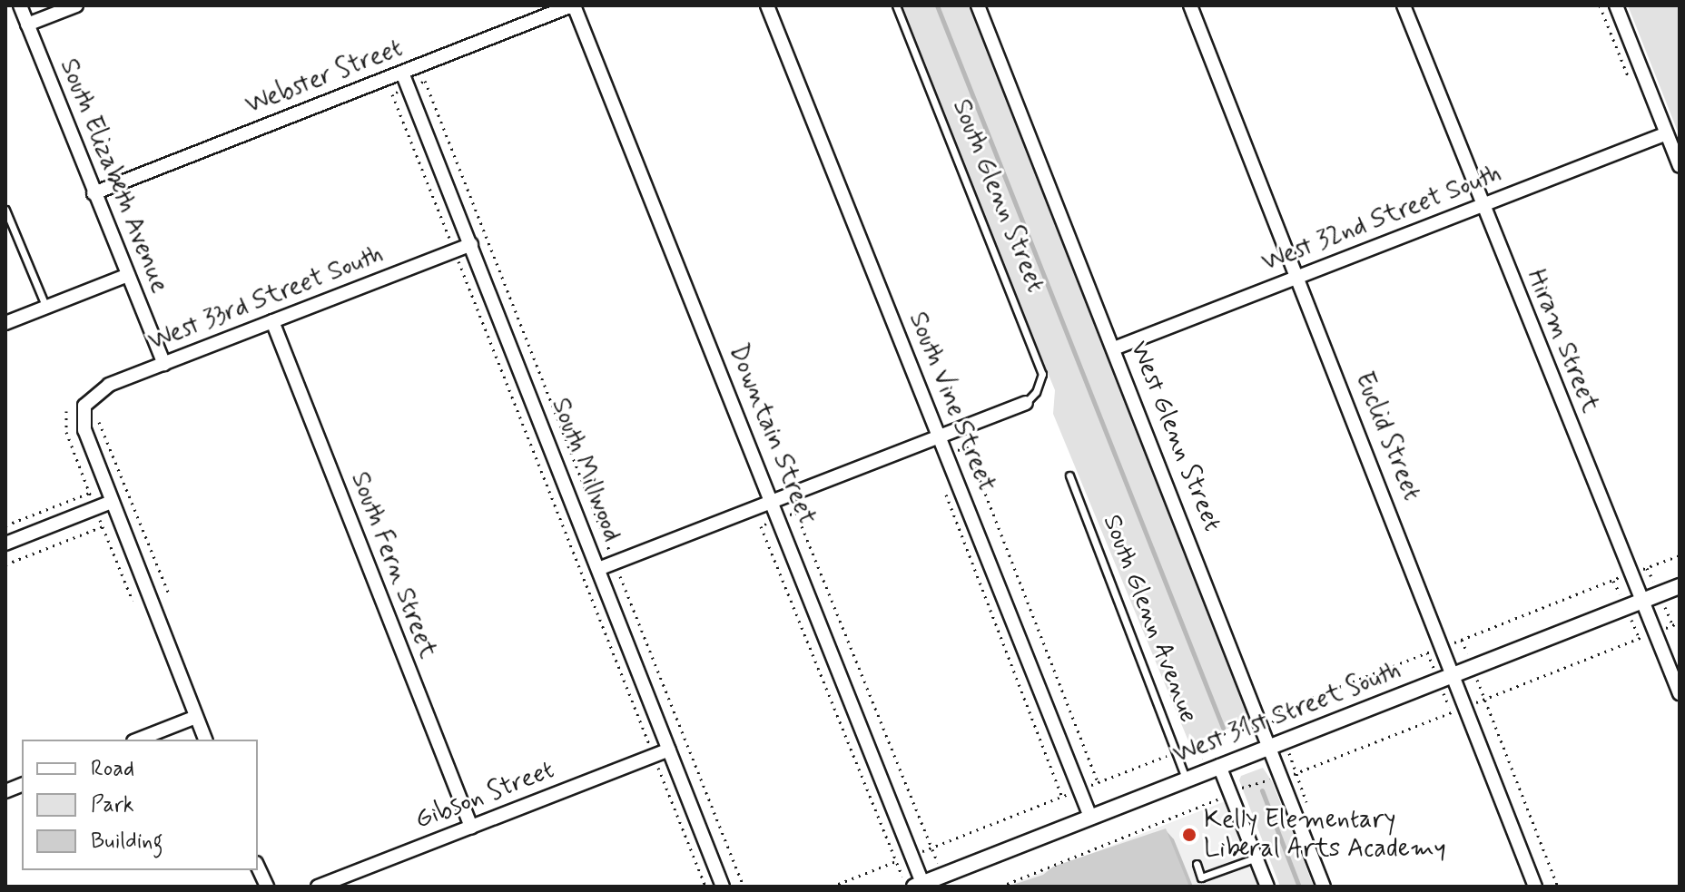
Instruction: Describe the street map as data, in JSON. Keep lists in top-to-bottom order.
{
  "streets": {
    "street": [
      "Webster Street",
      "South Elizabeth Avenue",
      "West 32nd Street South",
      "West 33rd Street South",
      "Hiram Street",
      "South Vine Street",
      "Downtain Street",
      "West Glenn Street",
      "Euclid Street",
      "South Millwood",
      "South Fern Street",
      "West 31st Street South",
      "Gibson Street"
    ],
    "lane": ["South Glenn Street", "South Glenn Avenue"]
  },
  "crossings": [
    ["Webster Street", "South Elizabeth Avenue"],
    ["Webster Street", "Downtain Street"],
    ["Webster Street", "South Millwood"],
    ["South Elizabeth Avenue", "West 33rd Street South"],
    ["West 32nd Street South", "Hiram Street"],
    ["West 32nd Street South", "West Glenn Street"],
    ["West 32nd Street South", "Euclid Street"],
    ["West 33rd Street South", "South Millwood"],
    ["West 33rd Street South", "South Fern Street"],
    ["Hiram Street", "West 31st Street South"],
    ["South Vine Street", "West 31st Street South"],
    ["Downtain Street", "West 31st Street South"],
    ["West Glenn Street", "West 31st Street South"],
    ["Euclid Street", "West 31st Street South"],
    ["South Millwood", "Gibson Street"],
    ["South Fern Street", "Gibson Street"],
    ["South Glenn Avenue", "West 31st Street South"]
  ],
  "places": ["Kelly Elementary Liberal Arts Academy"],
  "legend": ["Road", "Park", "Building"]
}
